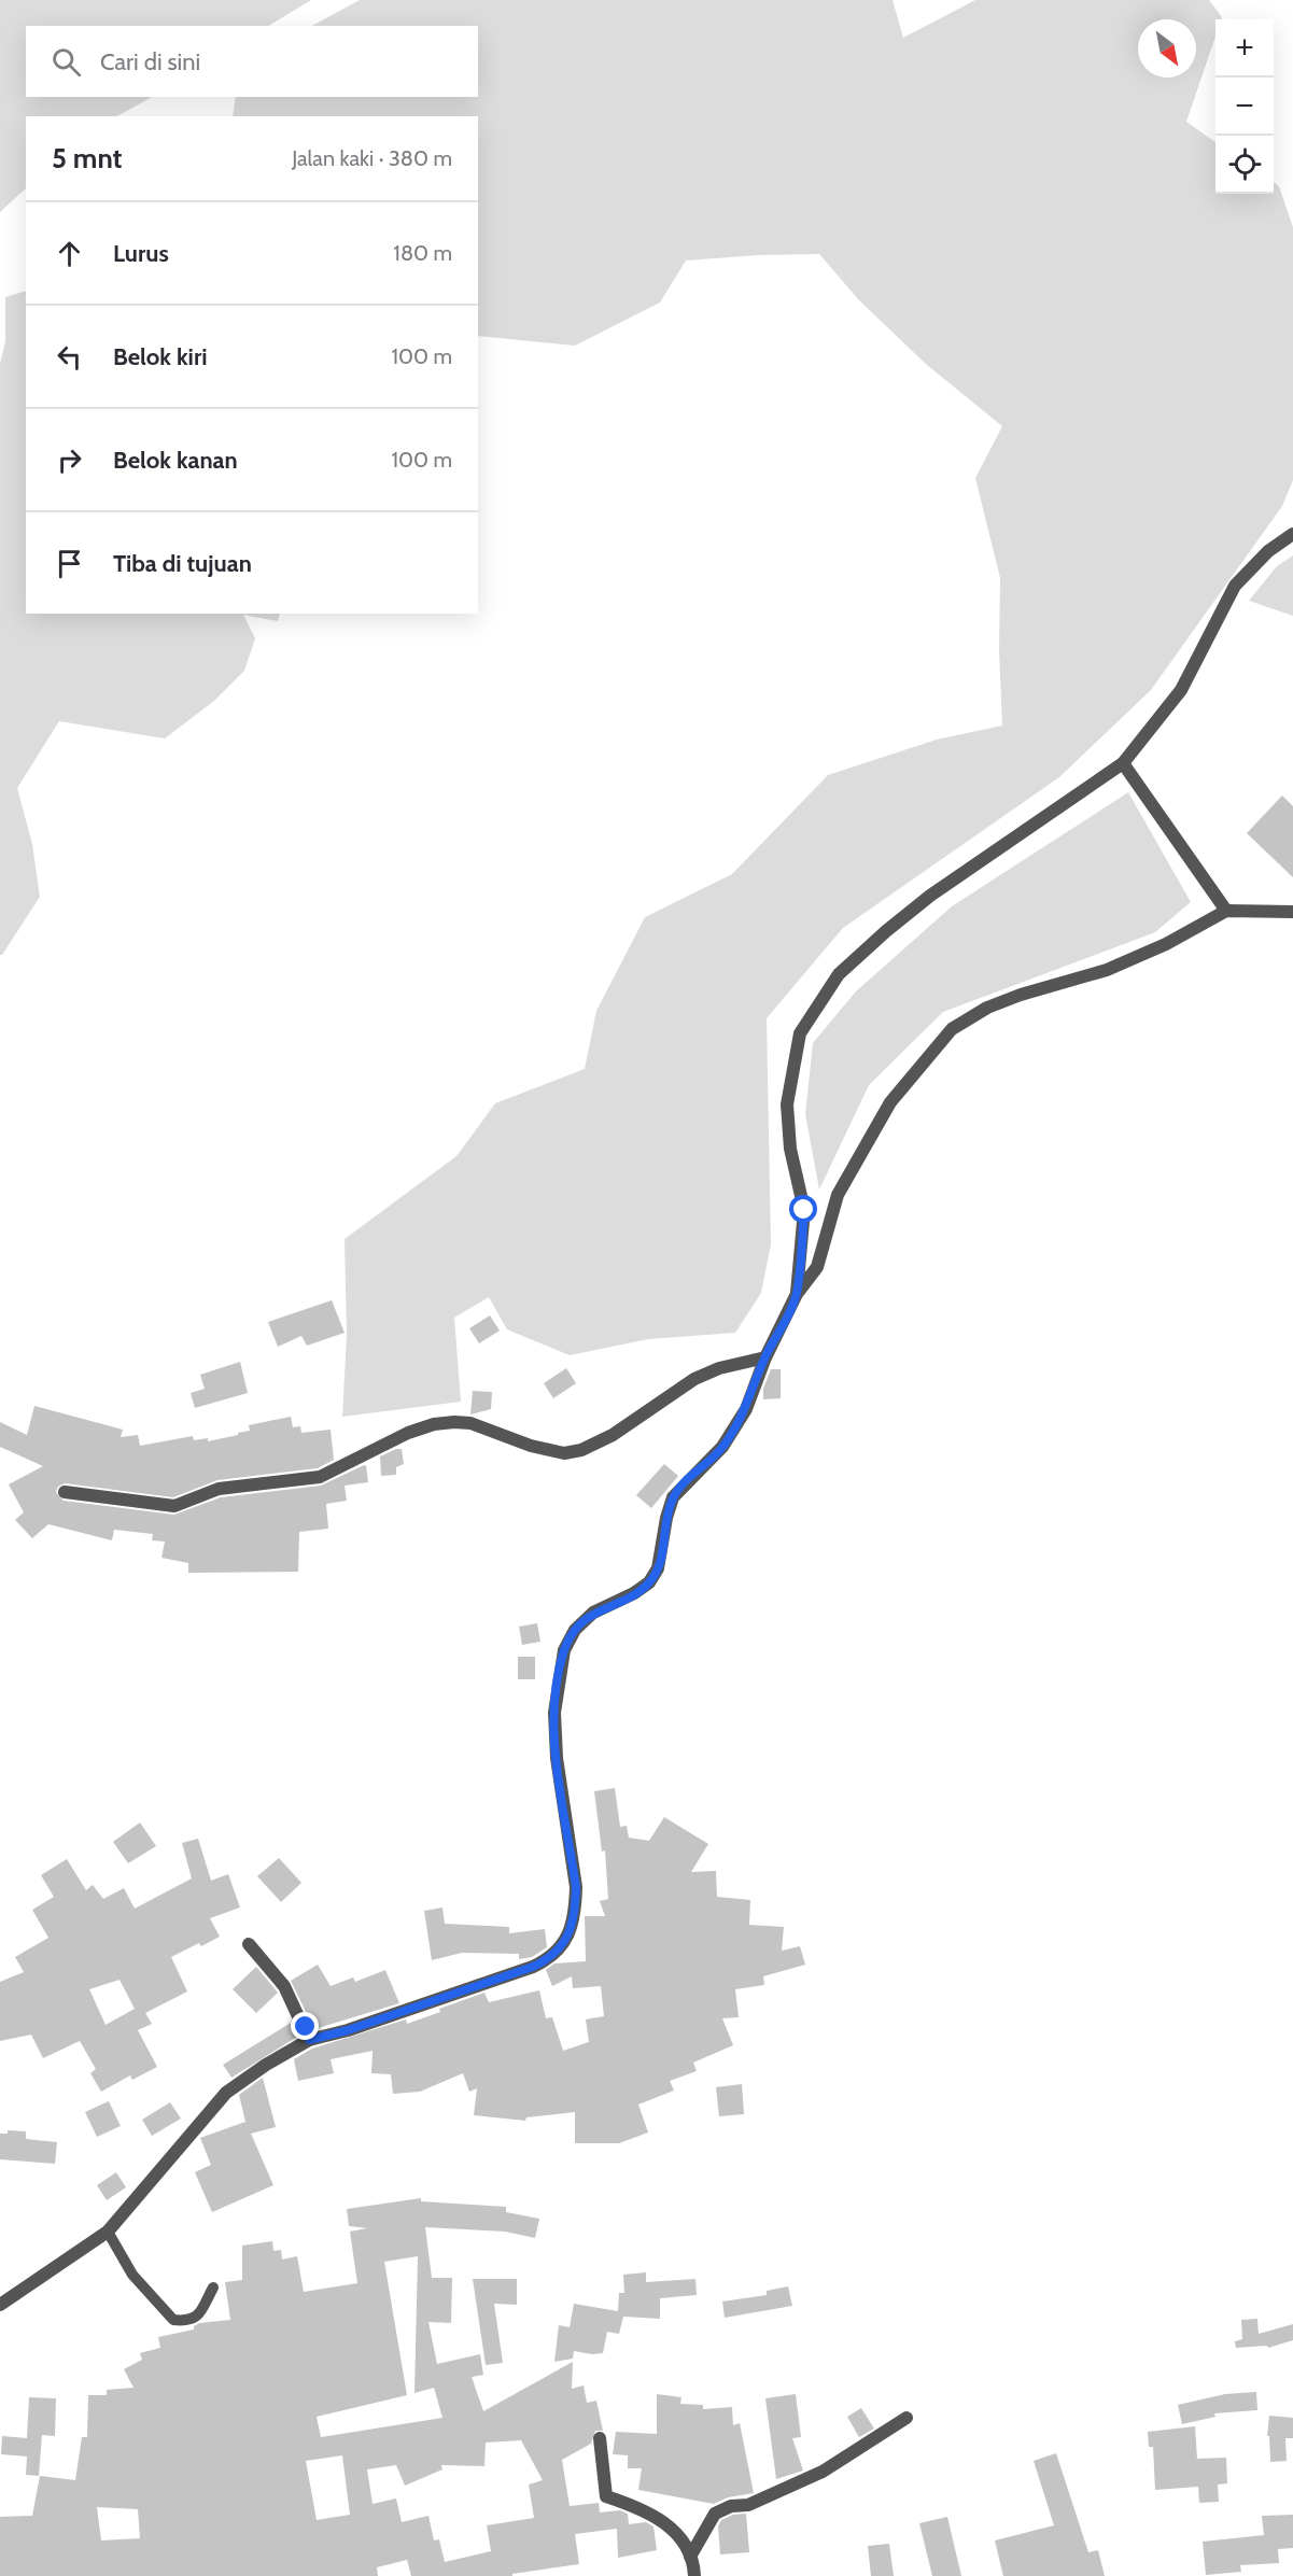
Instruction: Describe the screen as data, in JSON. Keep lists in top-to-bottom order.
{
  "north": "bottom right",
  "page": {
    "map_buttons": ["+", "−"],
    "search": "Cari di sini",
    "heading": ["5 mnt", "Jalan kaki · 380 m"],
    "list": [
      ["Lurus", "180 m"],
      ["Belok kiri", "100 m"],
      ["Belok kanan", "100 m"],
      "Tiba di tujuan"
    ]
  }
}
